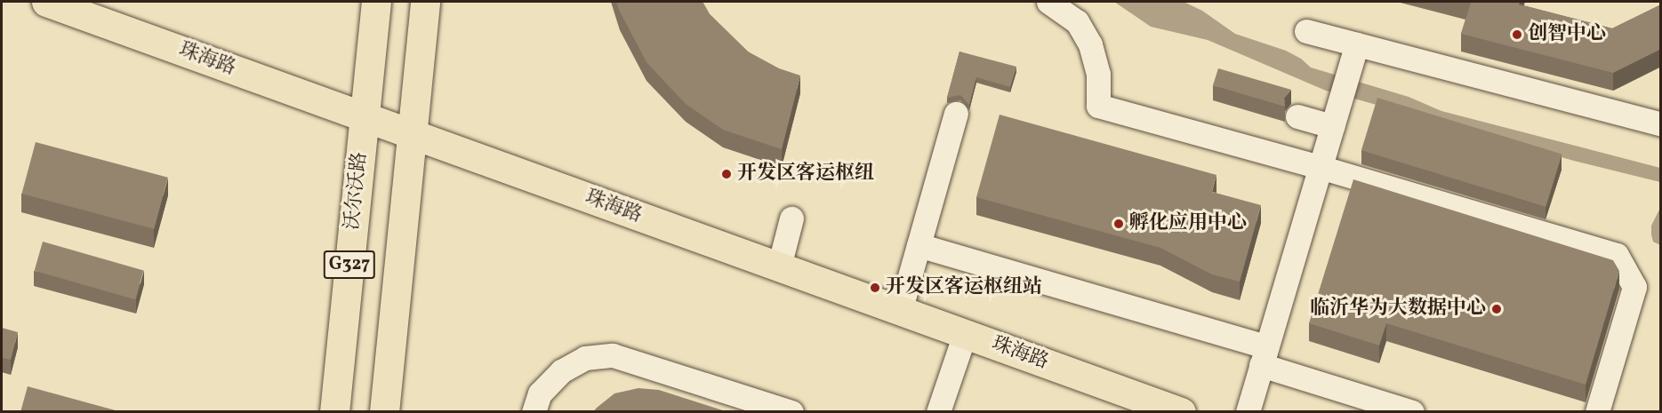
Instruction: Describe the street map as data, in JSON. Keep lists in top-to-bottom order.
{
  "streets": {
    "main road": ["珠海路", "沃尔沃路", "G327"]
  },
  "crossings": [
    ["珠海路", "沃尔沃路"],
    ["珠海路", "G327"]
  ],
  "places": [
    "创智中心",
    "开发区客运枢纽",
    "孵化应用中心",
    "开发区客运枢纽站",
    "临沂华为大数据中心"
  ]
}
